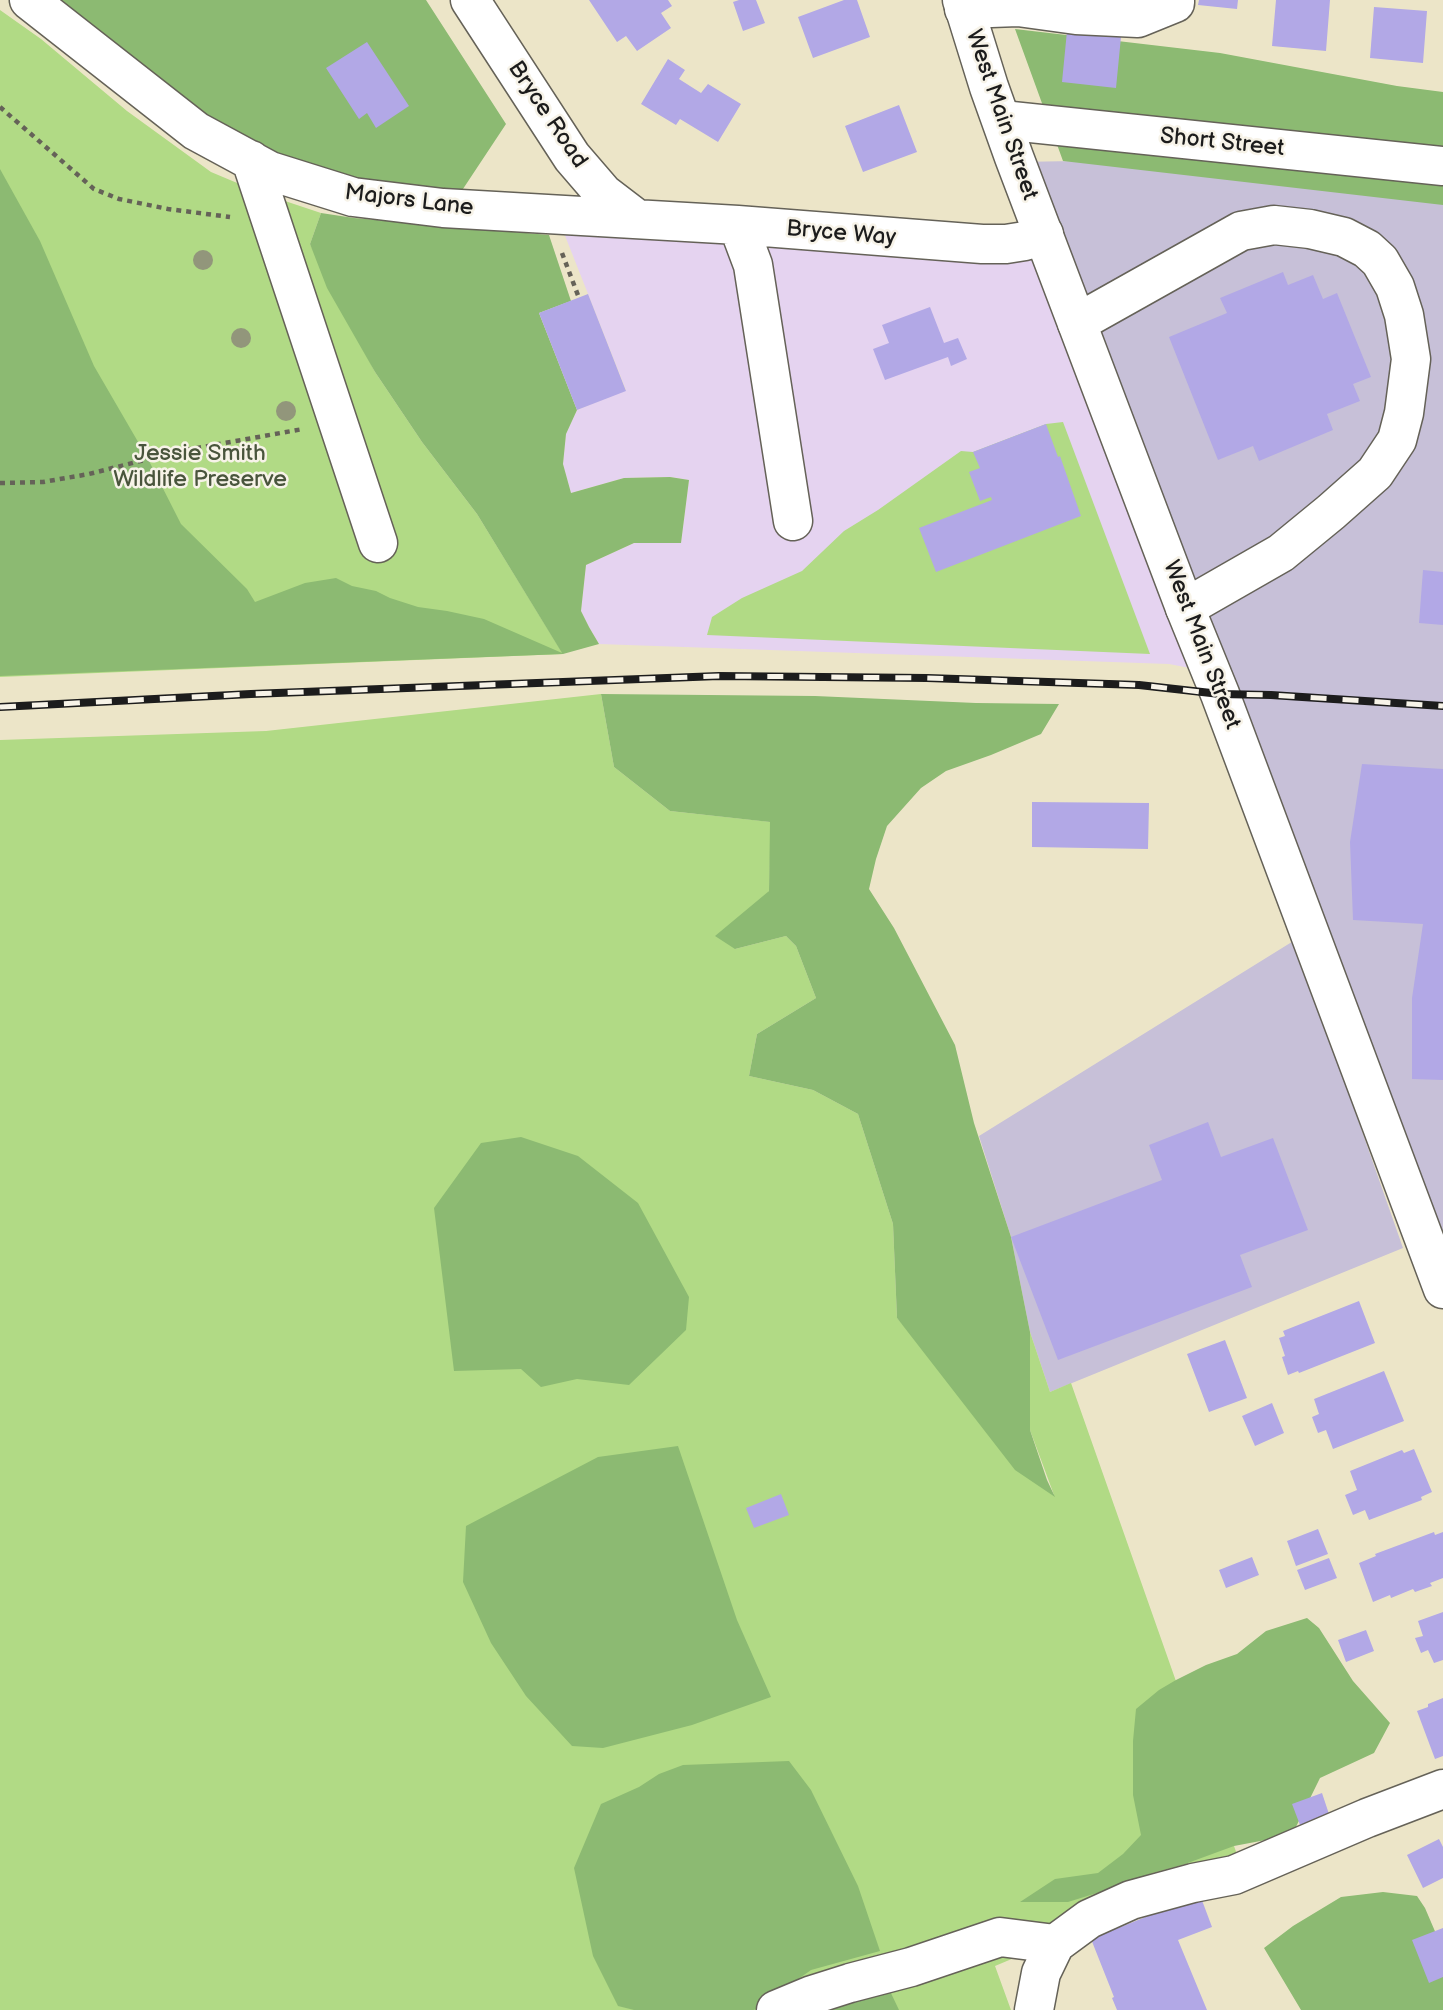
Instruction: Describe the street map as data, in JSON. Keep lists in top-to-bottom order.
{
  "streets": {
    "street": [
      "Bryce Road",
      "West Main Street",
      "Short Street",
      "Majors Lane",
      "Bryce Way"
    ]
  },
  "crossings": [
    ["Bryce Road", "Majors Lane"],
    ["Bryce Road", "Bryce Way"],
    ["West Main Street", "Short Street"],
    ["West Main Street", "Bryce Way"],
    ["Majors Lane", "Bryce Way"]
  ],
  "parks": ["Jessie Smith Wildlife Preserve"]
}
